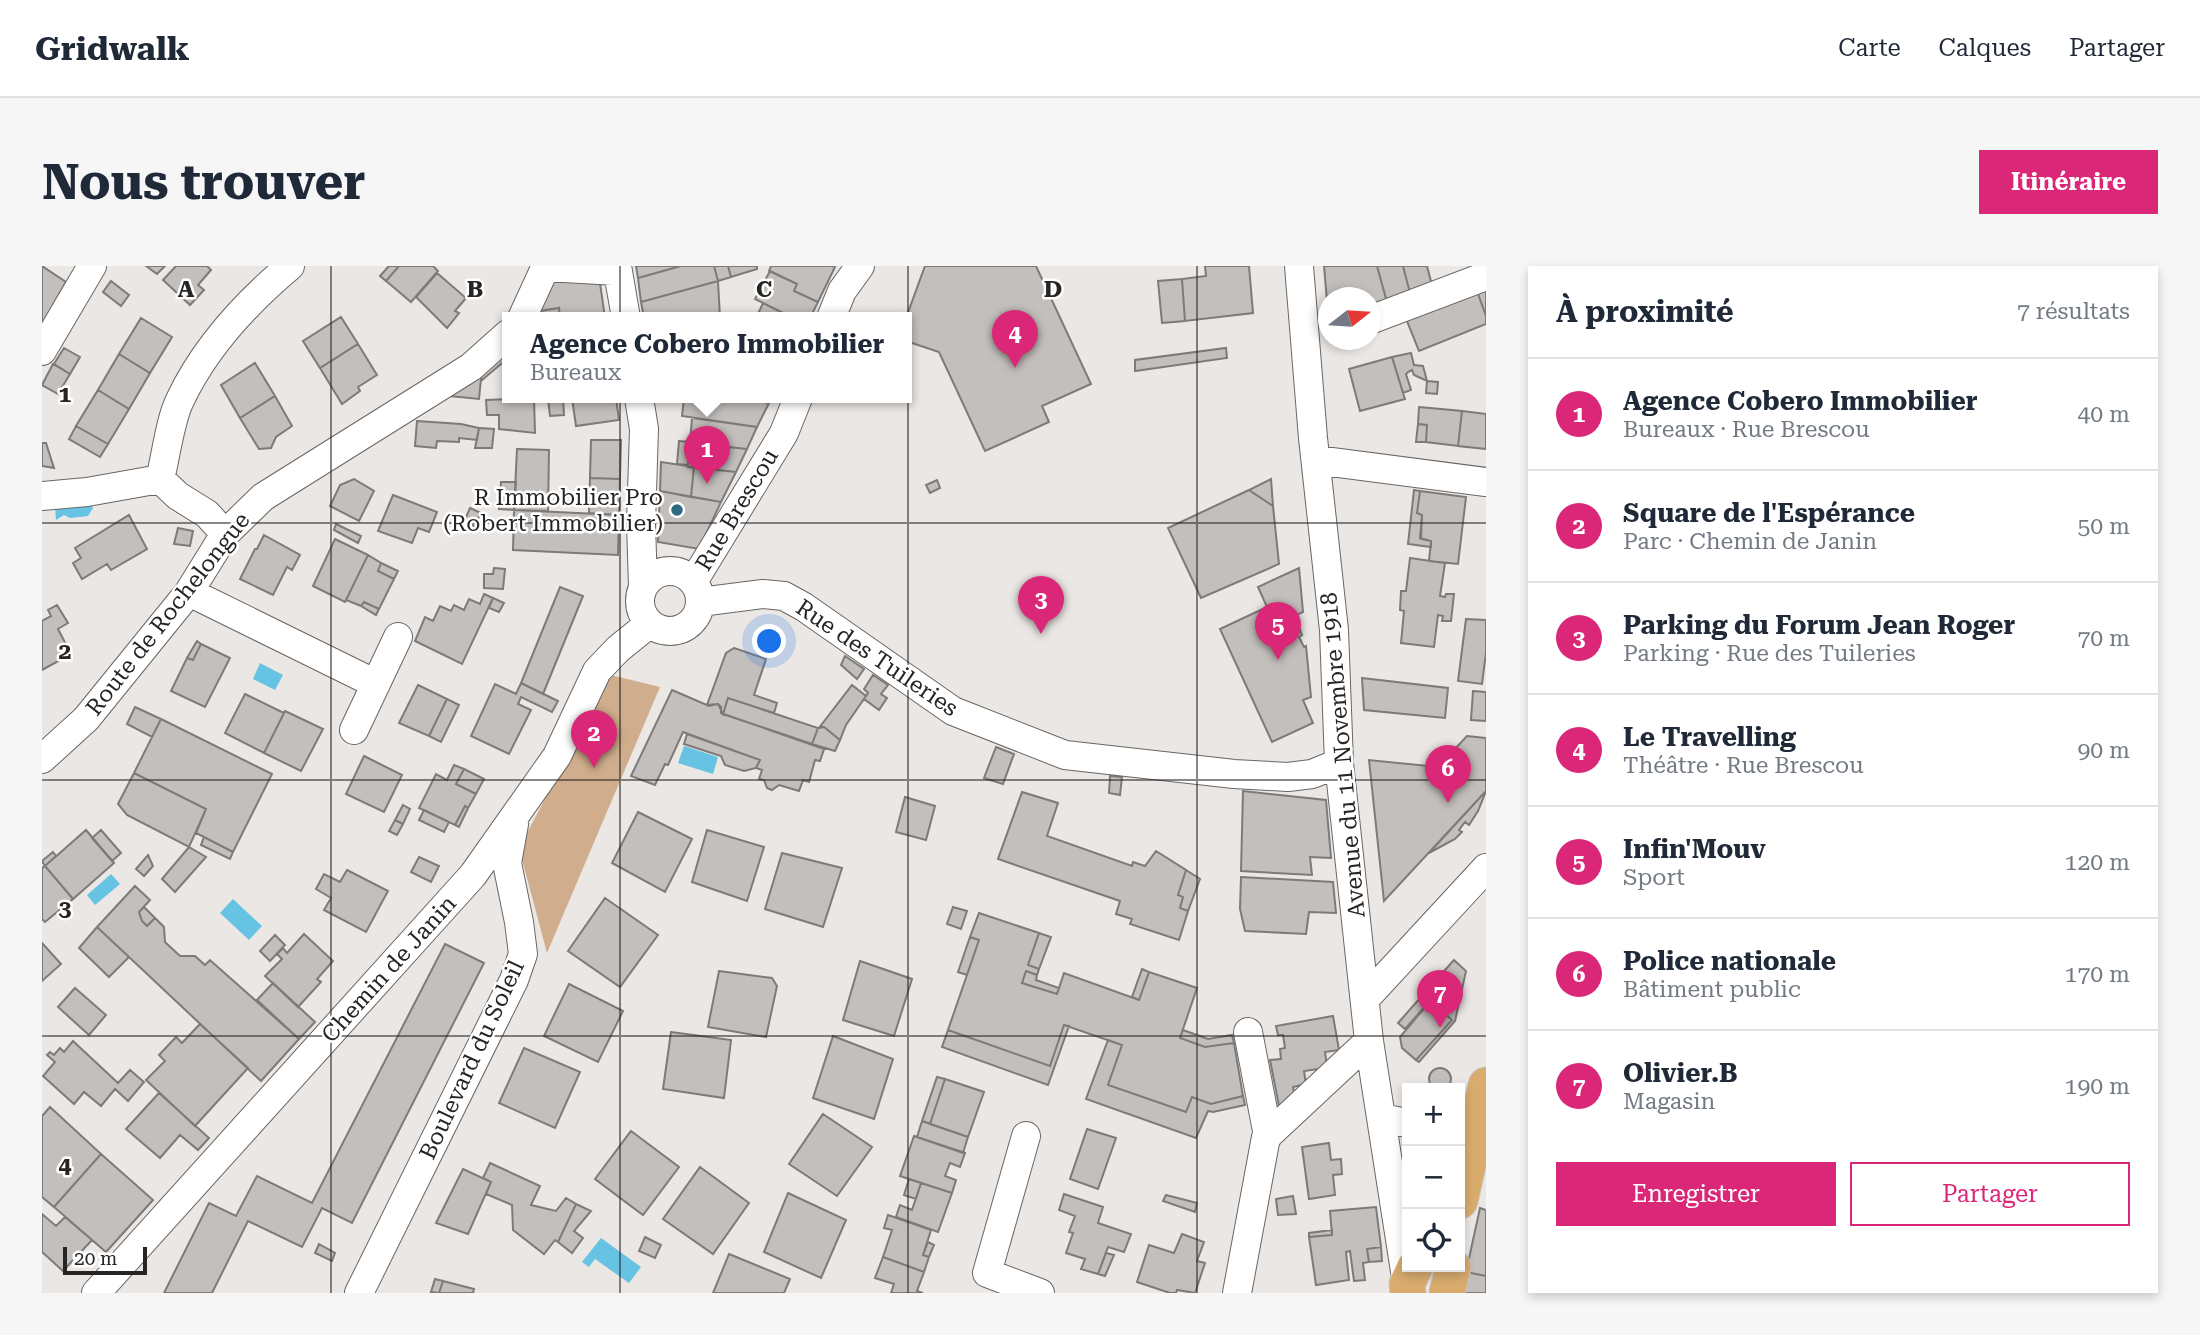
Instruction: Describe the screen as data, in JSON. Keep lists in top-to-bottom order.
{
  "streets": {
    "street": [
      "Rue Brescou",
      "Route de Rochelongue",
      "Rue des Tuileries",
      "Avenue du 11 Novembre 1918",
      "Chemin de Janin",
      "Boulevard du Soleil"
    ]
  },
  "crossings": [
    ["Rue Brescou", "Rue des Tuileries"],
    ["Rue Brescou", "Chemin de Janin"],
    ["Rue des Tuileries", "Avenue du 11 Novembre 1918"],
    ["Rue des Tuileries", "Chemin de Janin"],
    ["Chemin de Janin", "Boulevard du Soleil"]
  ],
  "places": ["R Immobilier Pro (Robert Immobilier)"],
  "scale_bar": "20 m",
  "north": "right",
  "page": {
    "header": "Gridwalk",
    "nav": ["Carte", "Calques", "Partager"],
    "buttons": [
      "Itinéraire",
      ["Enregistrer", "Partager"]
    ],
    "title": "Nous trouver",
    "heading": ["À proximité", "7 résultats"],
    "pins": [
      "4",
      "1",
      "3",
      "5",
      "2",
      "6",
      "7"
    ],
    "popup": ["Agence Cobero Immobilier", "Bureaux"],
    "list": [
      {
        "mark": "1",
        "name": "Agence Cobero Immobilier",
        "note": "Bureaux · Rue Brescou",
        "value": "40 m"
      },
      {
        "mark": "2",
        "name": "Square de l'Espérance",
        "note": "Parc · Chemin de Janin",
        "value": "50 m"
      },
      {
        "mark": "3",
        "name": "Parking du Forum Jean Roger",
        "note": "Parking · Rue des Tuileries",
        "value": "70 m"
      },
      {
        "mark": "4",
        "name": "Le Travelling",
        "note": "Théâtre · Rue Brescou",
        "value": "90 m"
      },
      {
        "mark": "5",
        "name": "Infin'Mouv",
        "note": "Sport",
        "value": "120 m"
      },
      {
        "mark": "6",
        "name": "Police nationale",
        "note": "Bâtiment public",
        "value": "170 m"
      },
      {
        "mark": "7",
        "name": "Olivier.B",
        "note": "Magasin",
        "value": "190 m"
      }
    ],
    "map_buttons": ["+", "−"],
    "scale": "20 m"
  },
  "grid": {
    "columns": [
      "A",
      "B",
      "C",
      "D"
    ],
    "rows": [
      "1",
      "2",
      "3",
      "4"
    ]
  }
}
